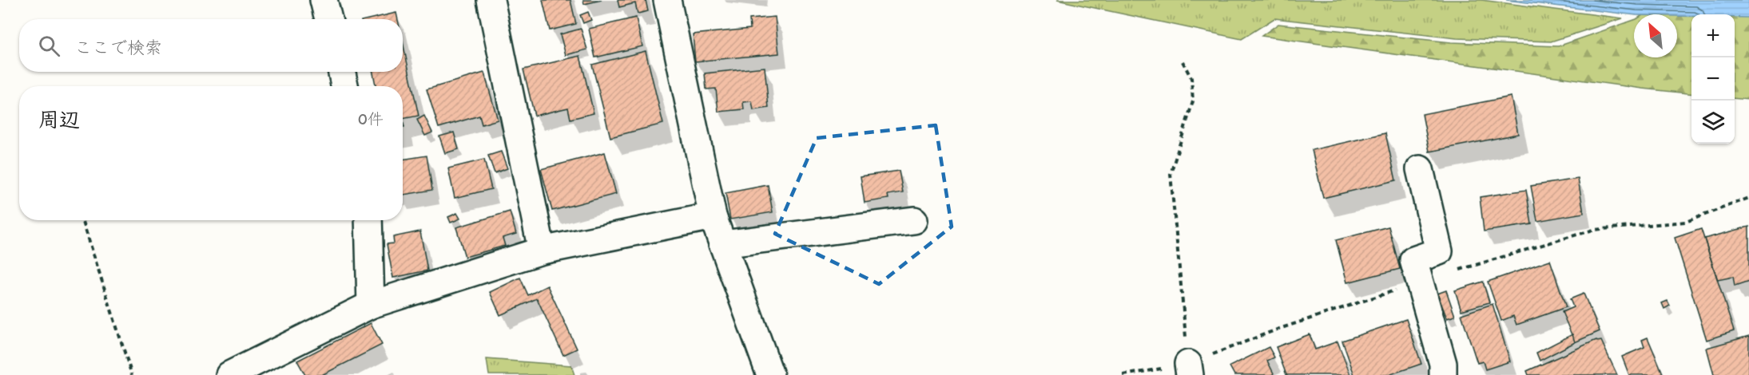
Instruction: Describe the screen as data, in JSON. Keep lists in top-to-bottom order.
{
  "north": "top left",
  "page": {
    "map_buttons": ["+", "−"],
    "search": "ここで検索",
    "heading": ["周辺", "0件"]
  }
}
